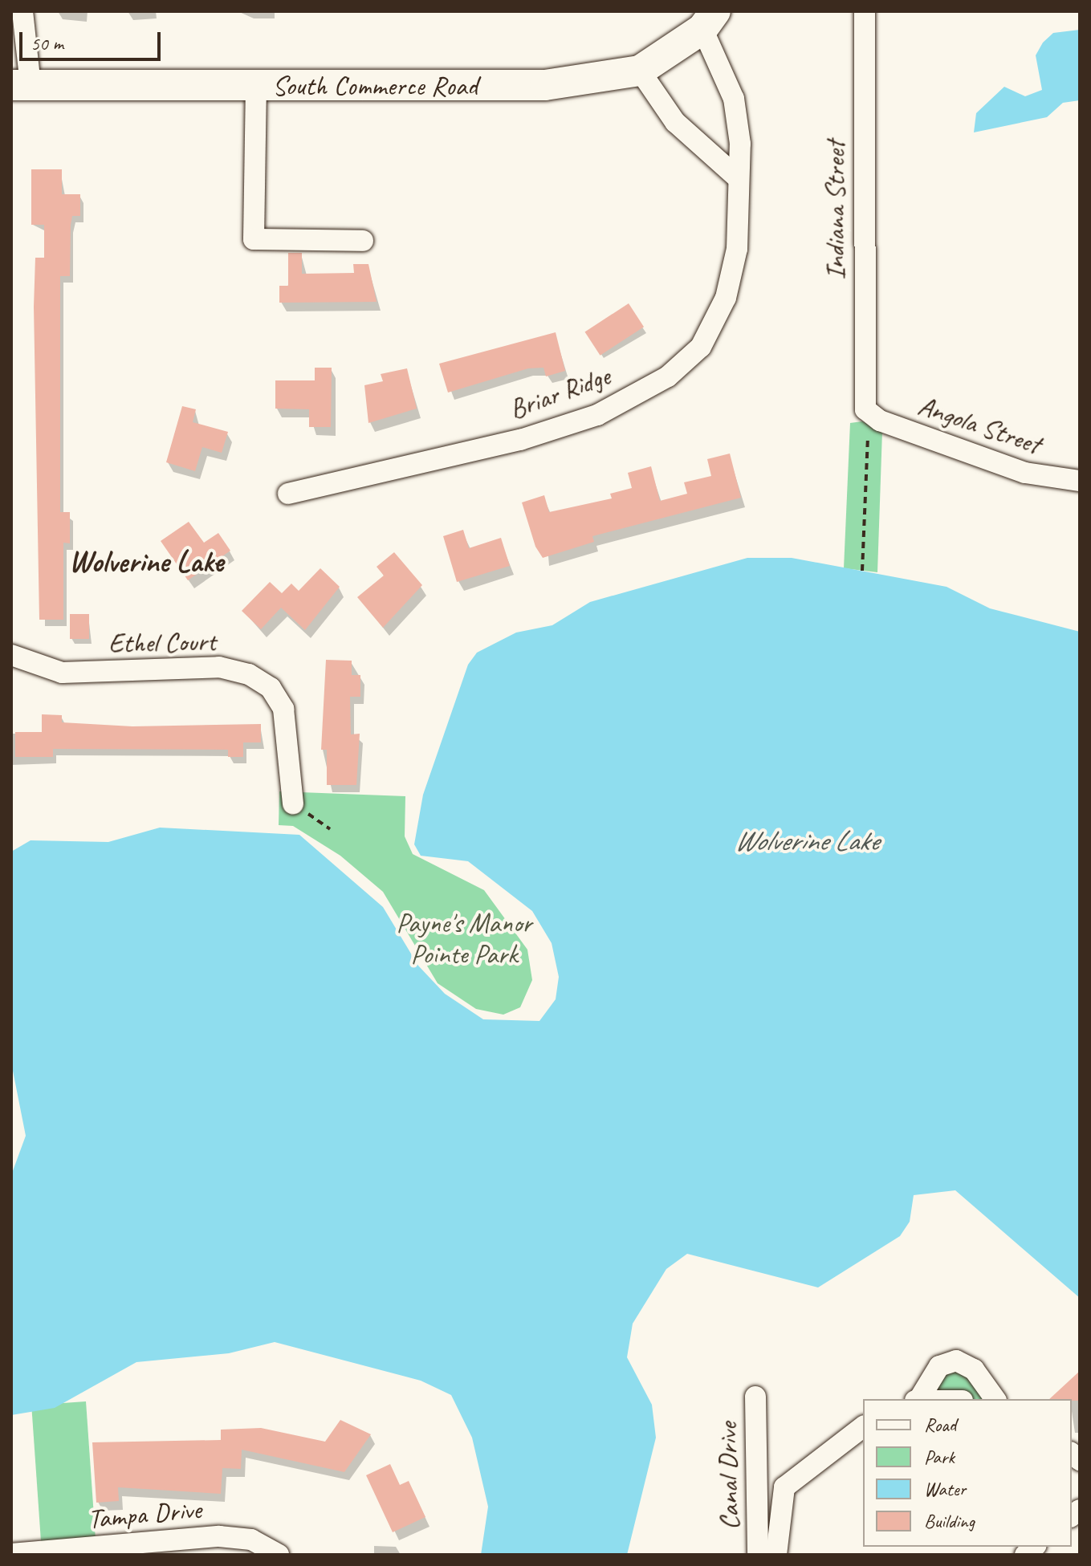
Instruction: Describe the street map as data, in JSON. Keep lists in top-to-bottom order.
{
  "streets": {
    "street": [
      "South Commerce Road",
      "Indiana Street",
      "Briar Ridge",
      "Angola Street",
      "Ethel Court",
      "Canal Drive",
      "Tampa Drive"
    ]
  },
  "crossings": [
    ["South Commerce Road", "Briar Ridge"],
    ["Indiana Street", "Angola Street"]
  ],
  "districts": ["Wolverine Lake"],
  "water": ["Wolverine Lake"],
  "parks": ["Payne's Manor Pointe Park"],
  "legend": [
    "Road",
    "Park",
    "Water",
    "Building"
  ],
  "scale_bar": "50 m"
}
